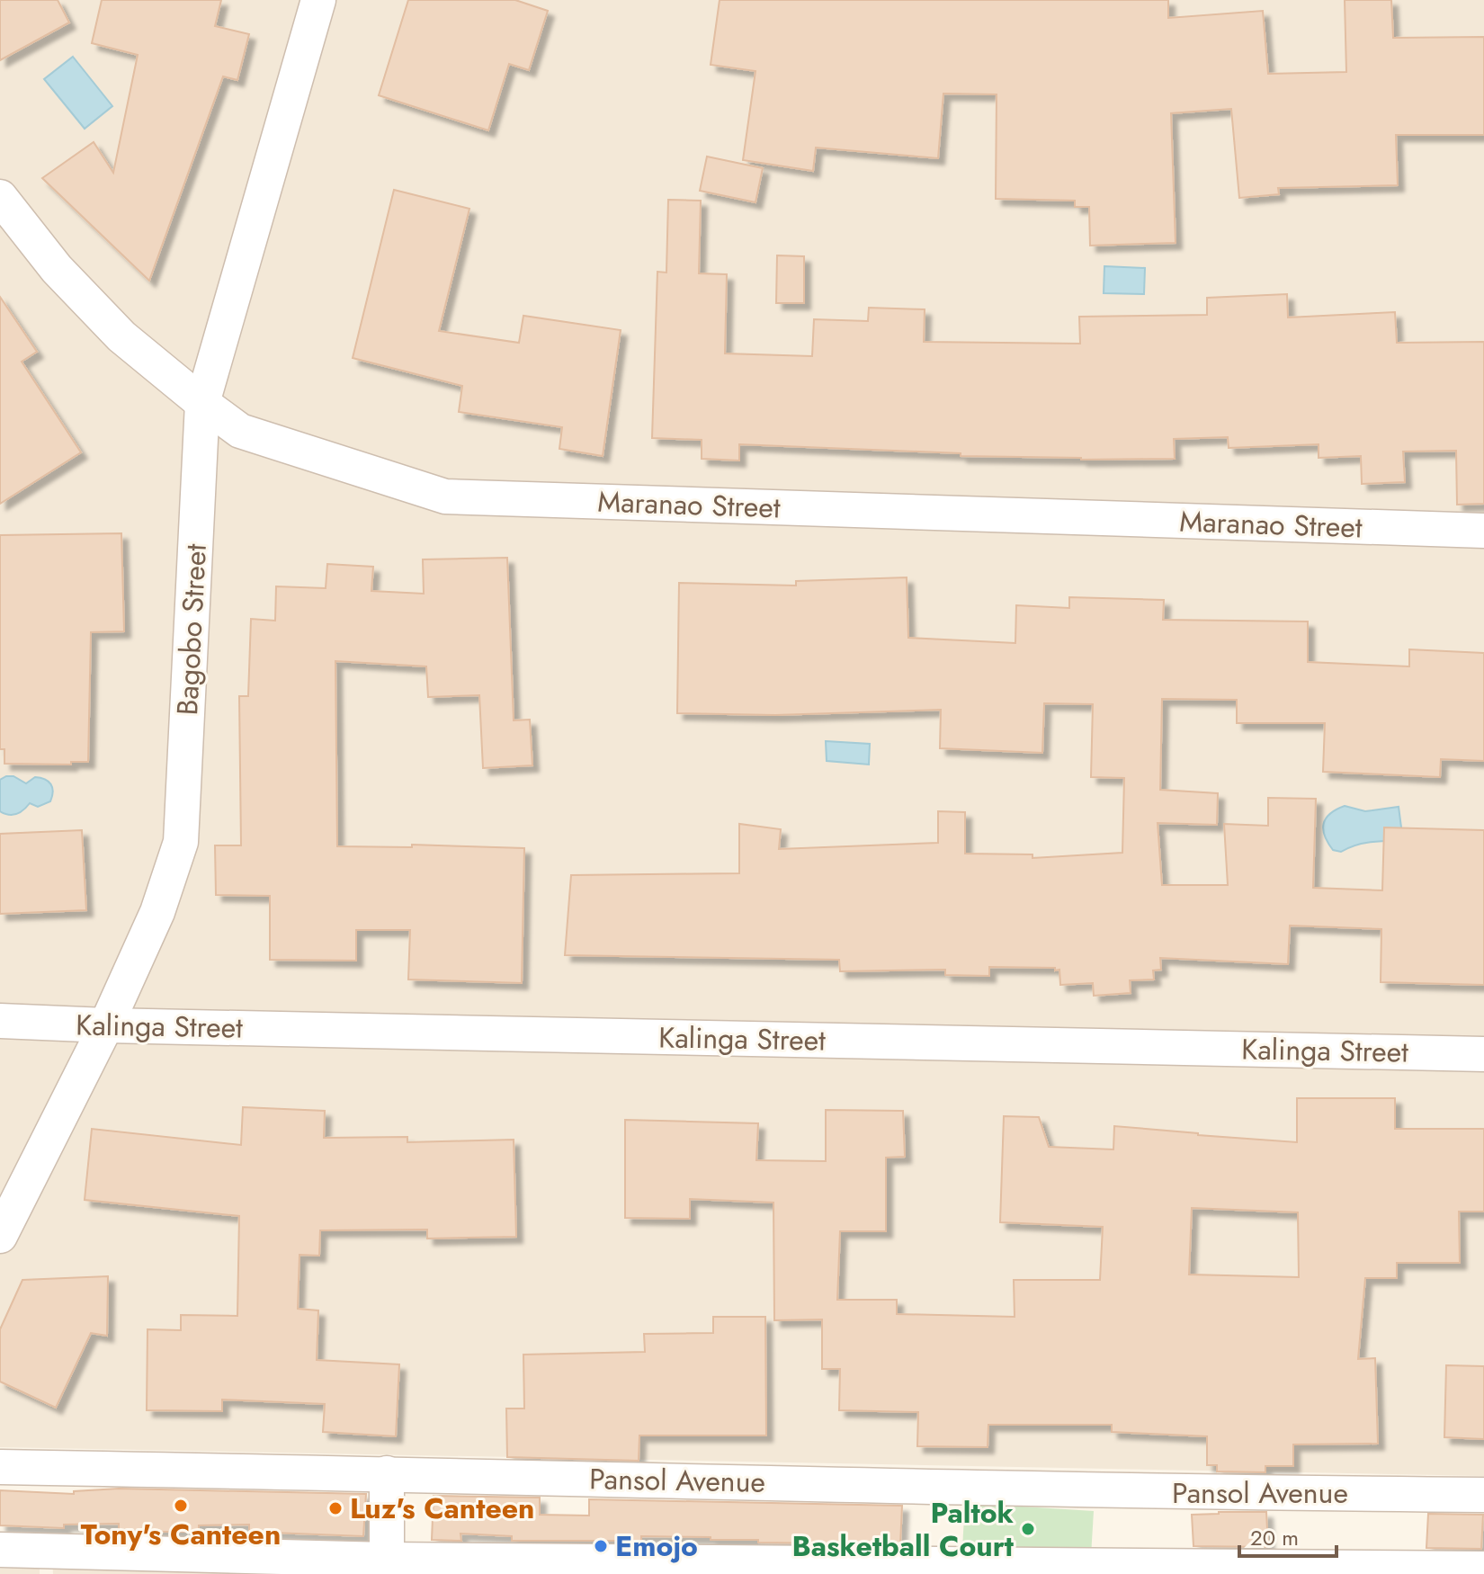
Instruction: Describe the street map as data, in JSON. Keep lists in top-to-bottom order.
{
  "streets": {
    "street": [
      "Maranao Street",
      "Bagobo Street",
      "Kalinga Street",
      "Pansol Avenue"
    ]
  },
  "crossings": [
    ["Maranao Street", "Bagobo Street"],
    ["Bagobo Street", "Kalinga Street"]
  ],
  "places": [
    "Tony's Canteen",
    "Luz's Canteen",
    "Paltok Basketball Court",
    "Emojo"
  ],
  "scale_bar": "20 m"
}
